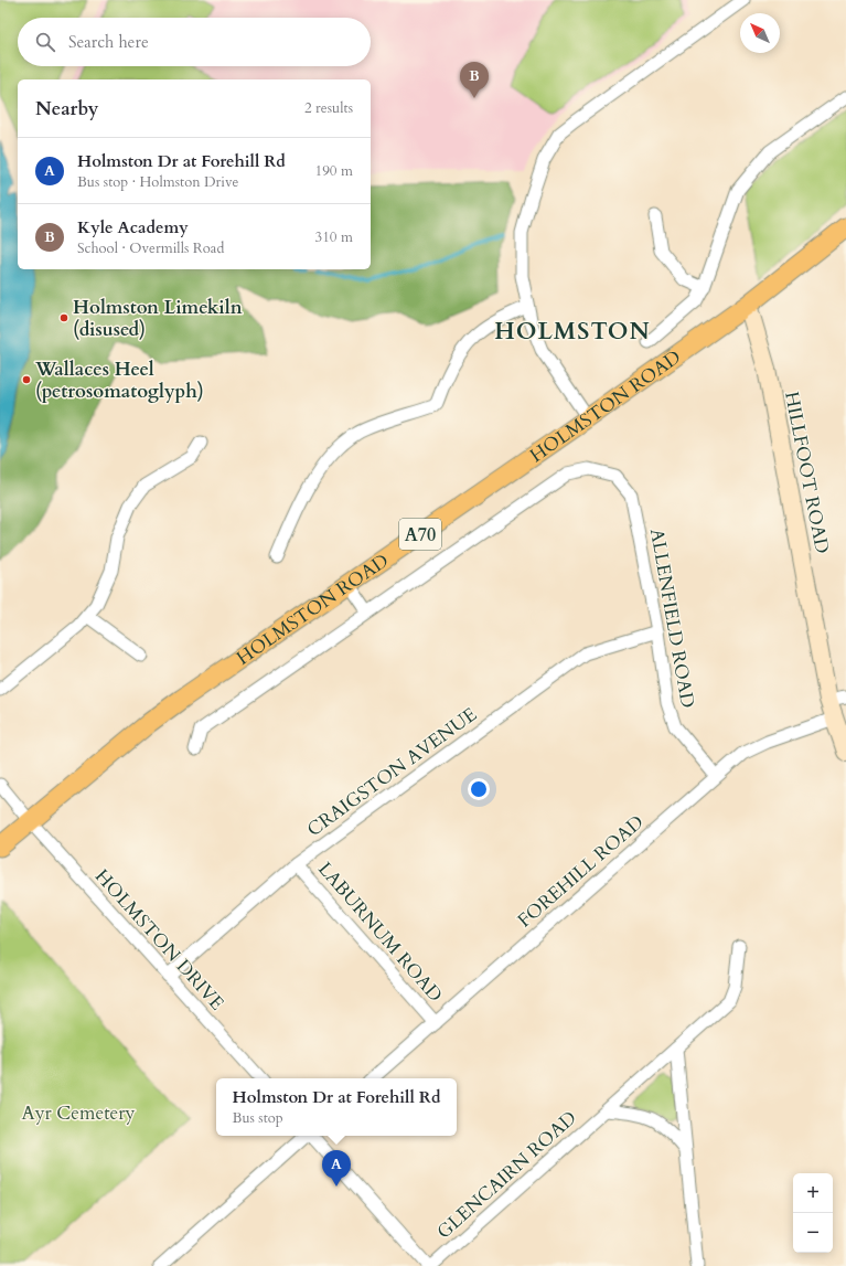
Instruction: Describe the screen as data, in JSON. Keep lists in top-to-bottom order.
{
  "streets": {
    "main road": ["HOLMSTON ROAD", "A70"],
    "street": [
      "HILLFOOT ROAD",
      "ALLENFIELD ROAD",
      "CRAIGSTON AVENUE",
      "FOREHILL ROAD",
      "LABURNUM ROAD",
      "HOLMSTON DRIVE",
      "GLENCAIRN ROAD"
    ]
  },
  "crossings": [
    ["HOLMSTON ROAD", "HILLFOOT ROAD"],
    ["HOLMSTON ROAD", "ALLENFIELD ROAD"],
    ["HOLMSTON ROAD", "HOLMSTON DRIVE"],
    ["HILLFOOT ROAD", "FOREHILL ROAD"],
    ["ALLENFIELD ROAD", "CRAIGSTON AVENUE"],
    ["ALLENFIELD ROAD", "FOREHILL ROAD"],
    ["CRAIGSTON AVENUE", "LABURNUM ROAD"],
    ["CRAIGSTON AVENUE", "HOLMSTON DRIVE"],
    ["FOREHILL ROAD", "LABURNUM ROAD"]
  ],
  "districts": ["HOLMSTON"],
  "parks": ["Ayr Cemetery"],
  "places": ["Holmston Limekiln (disused)", "Wallaces Heel (petrosomatoglyph)"],
  "north": "top left",
  "page": {
    "search": "Search here",
    "pins": ["B", "A"],
    "heading": ["Nearby", "2 results"],
    "list": [
      {
        "mark": "A",
        "name": "Holmston Dr at Forehill Rd",
        "note": "Bus stop · Holmston Drive",
        "value": "190 m"
      },
      {
        "mark": "B",
        "name": "Kyle Academy",
        "note": "School · Overmills Road",
        "value": "310 m"
      }
    ],
    "popup": ["Holmston Dr at Forehill Rd", "Bus stop"],
    "map_buttons": ["+", "−"]
  }
}
